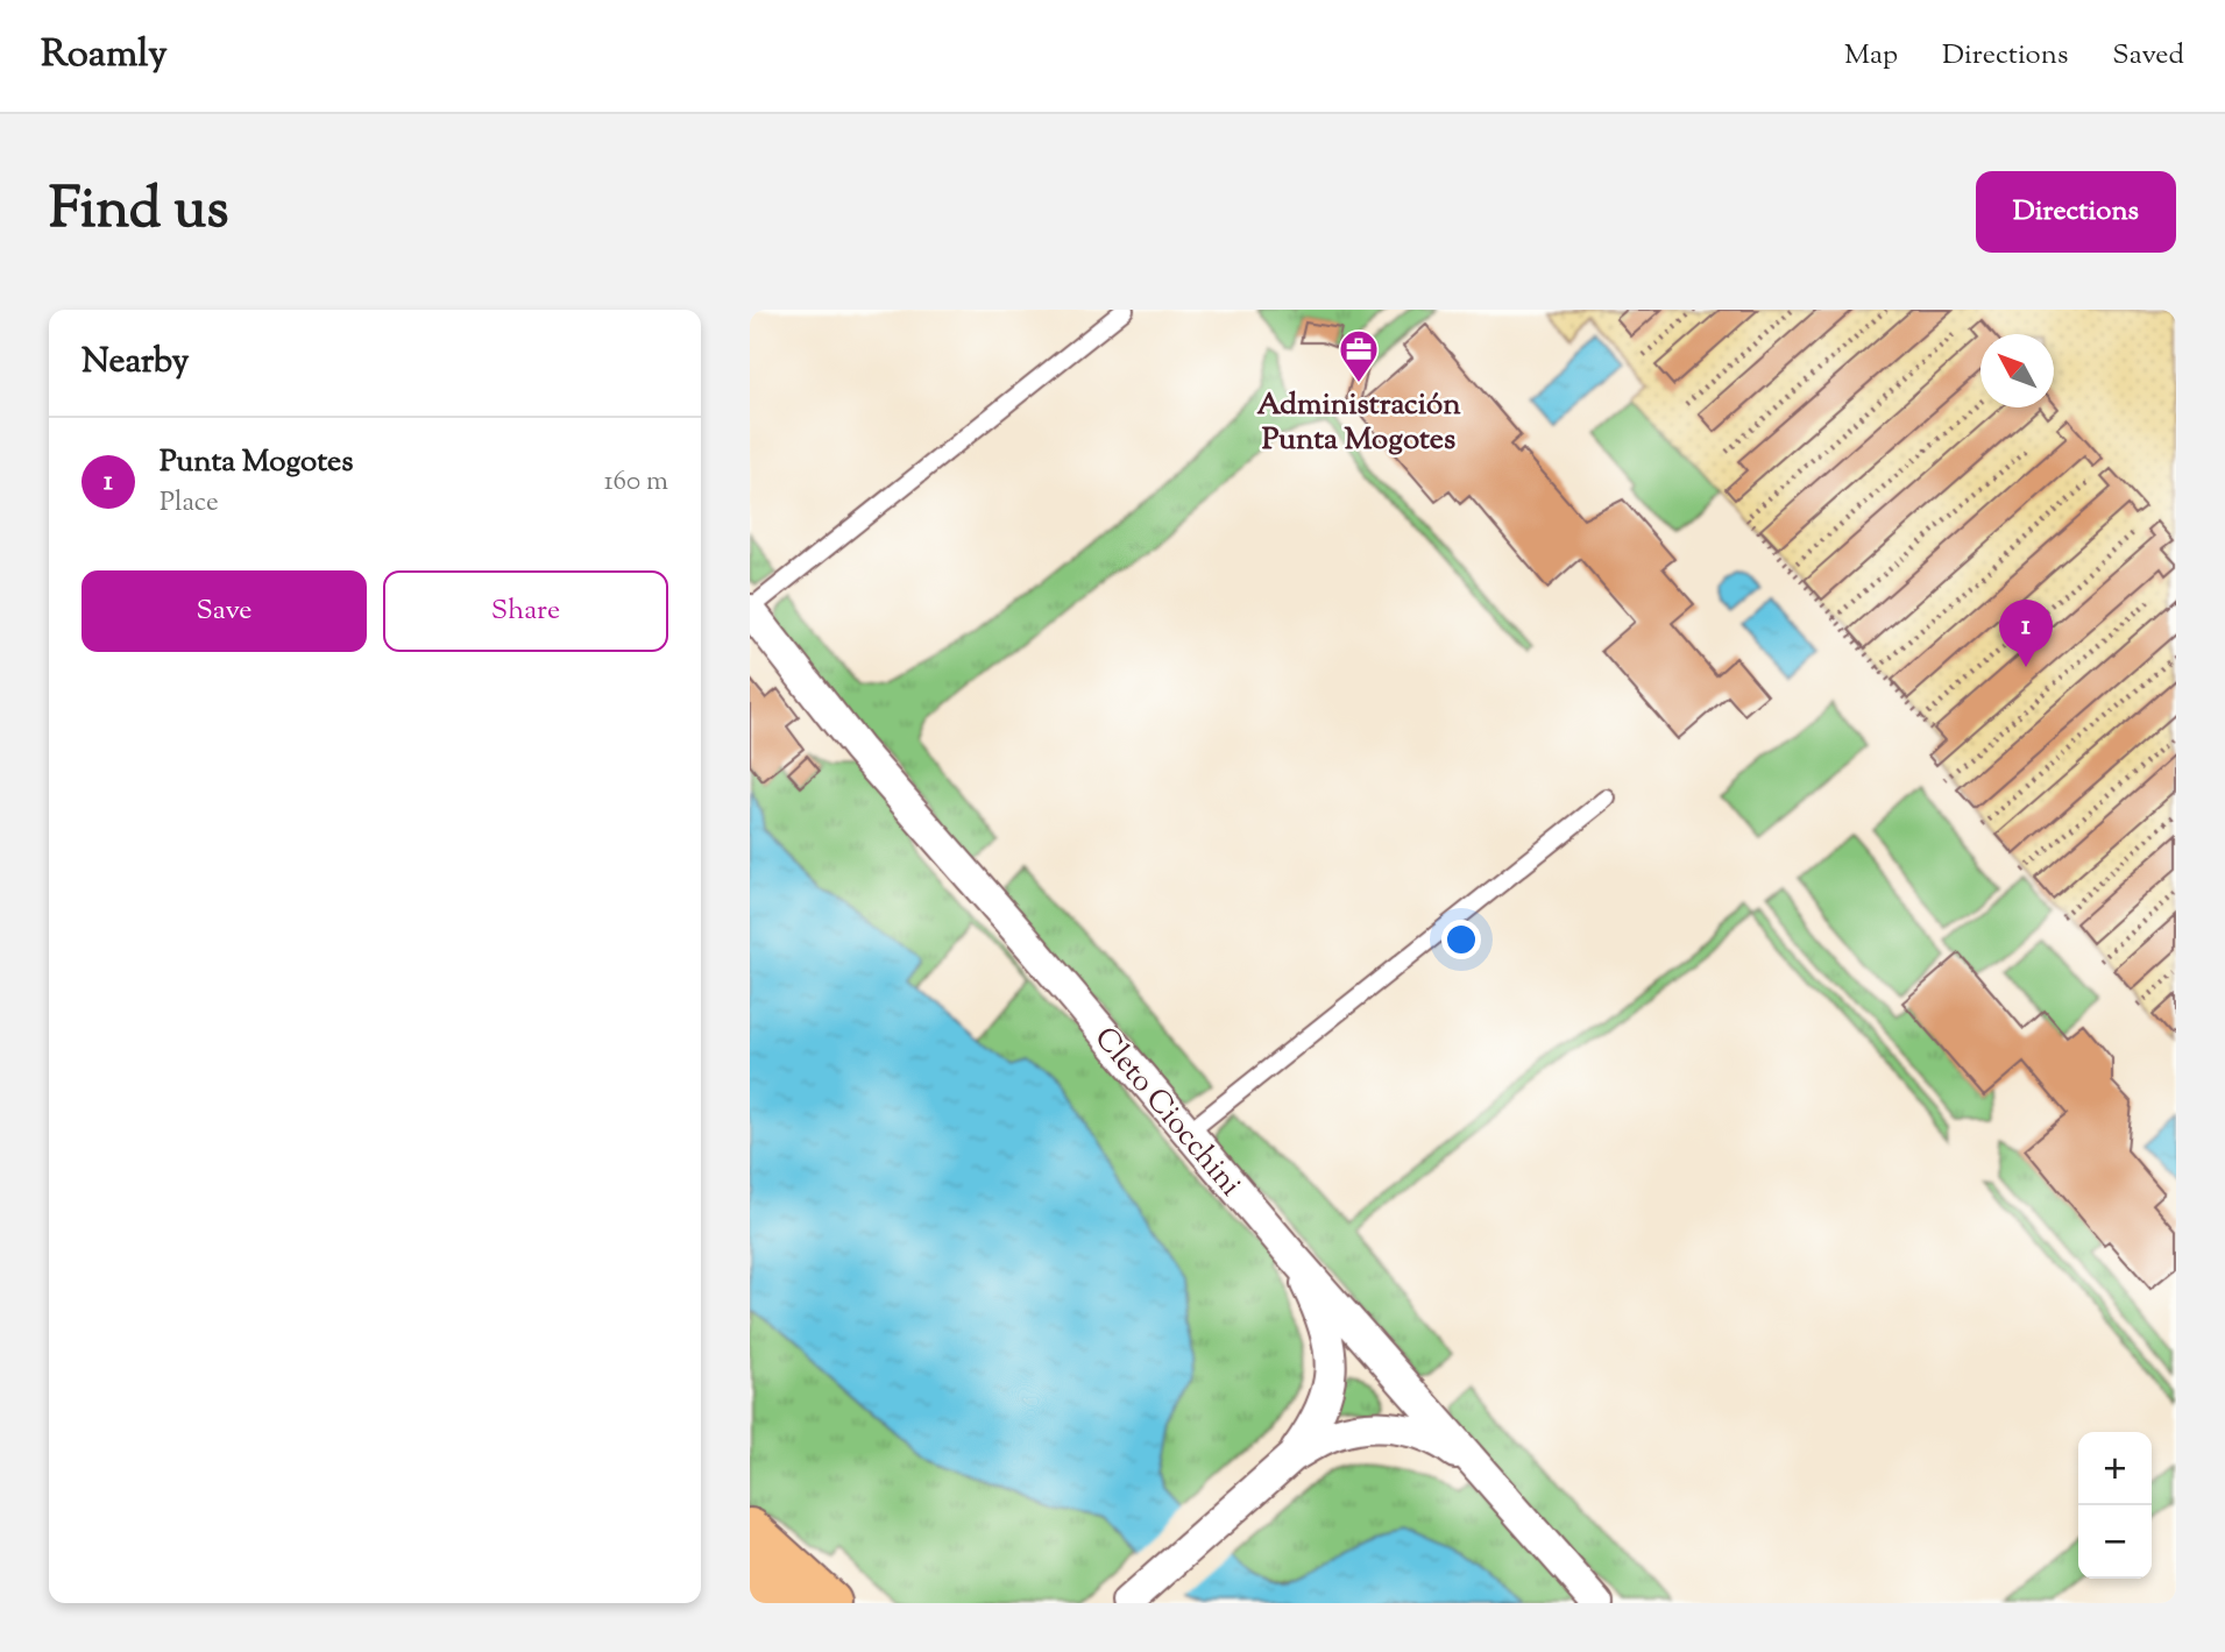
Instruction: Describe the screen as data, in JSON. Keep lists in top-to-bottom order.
{
  "streets": {
    "street": ["Cleto Ciocchini"]
  },
  "places": {
    "office": ["Administración Punta Mogotes"]
  },
  "north": "top left",
  "page": {
    "header": "Roamly",
    "nav": ["Map", "Directions", "Saved"],
    "title": "Find us",
    "buttons": [
      "Directions",
      ["Save", "Share"]
    ],
    "heading": "Nearby",
    "list": [
      {
        "mark": "1",
        "name": "Punta Mogotes",
        "note": "Place",
        "value": "160 m"
      }
    ],
    "pins": "1",
    "map_buttons": ["+", "−"]
  }
}
